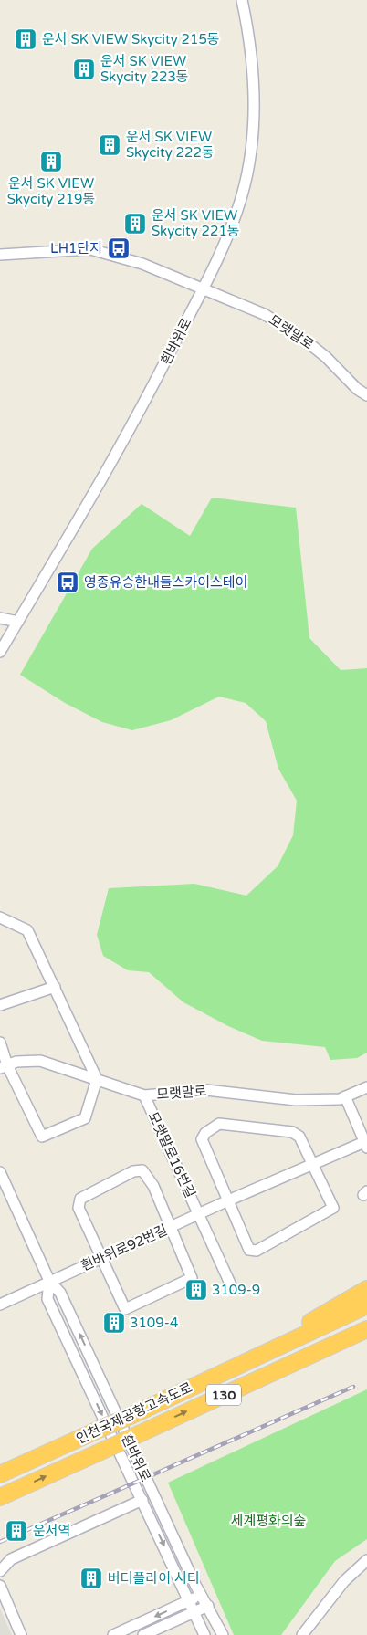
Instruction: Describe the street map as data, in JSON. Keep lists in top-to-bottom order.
{
  "streets": {
    "highway": ["130", "인천국제공항고속도로"],
    "street": [
      "모랫말로",
      "흰바위로",
      "모랫말로16번길",
      "흰바위로92번길"
    ]
  },
  "crossings": [
    ["모랫말로", "흰바위로"],
    ["모랫말로", "모랫말로16번길"],
    ["흰바위로", "흰바위로92번길"],
    ["모랫말로16번길", "흰바위로92번길"]
  ],
  "parks": ["세계평화의숲"],
  "places": {
    "building": [
      "운서 SK VIEW Skycity 215동",
      "운서 SK VIEW Skycity 223동",
      "운서 SK VIEW Skycity 222동",
      "운서 SK VIEW Skycity 219동",
      "운서 SK VIEW Skycity 221동",
      "3109-9",
      "3109-4",
      "운서역",
      "버터플라이 시티"
    ],
    "bus stop": ["LH1단지", "영종유승한내들스카이스테이"]
  }
}
